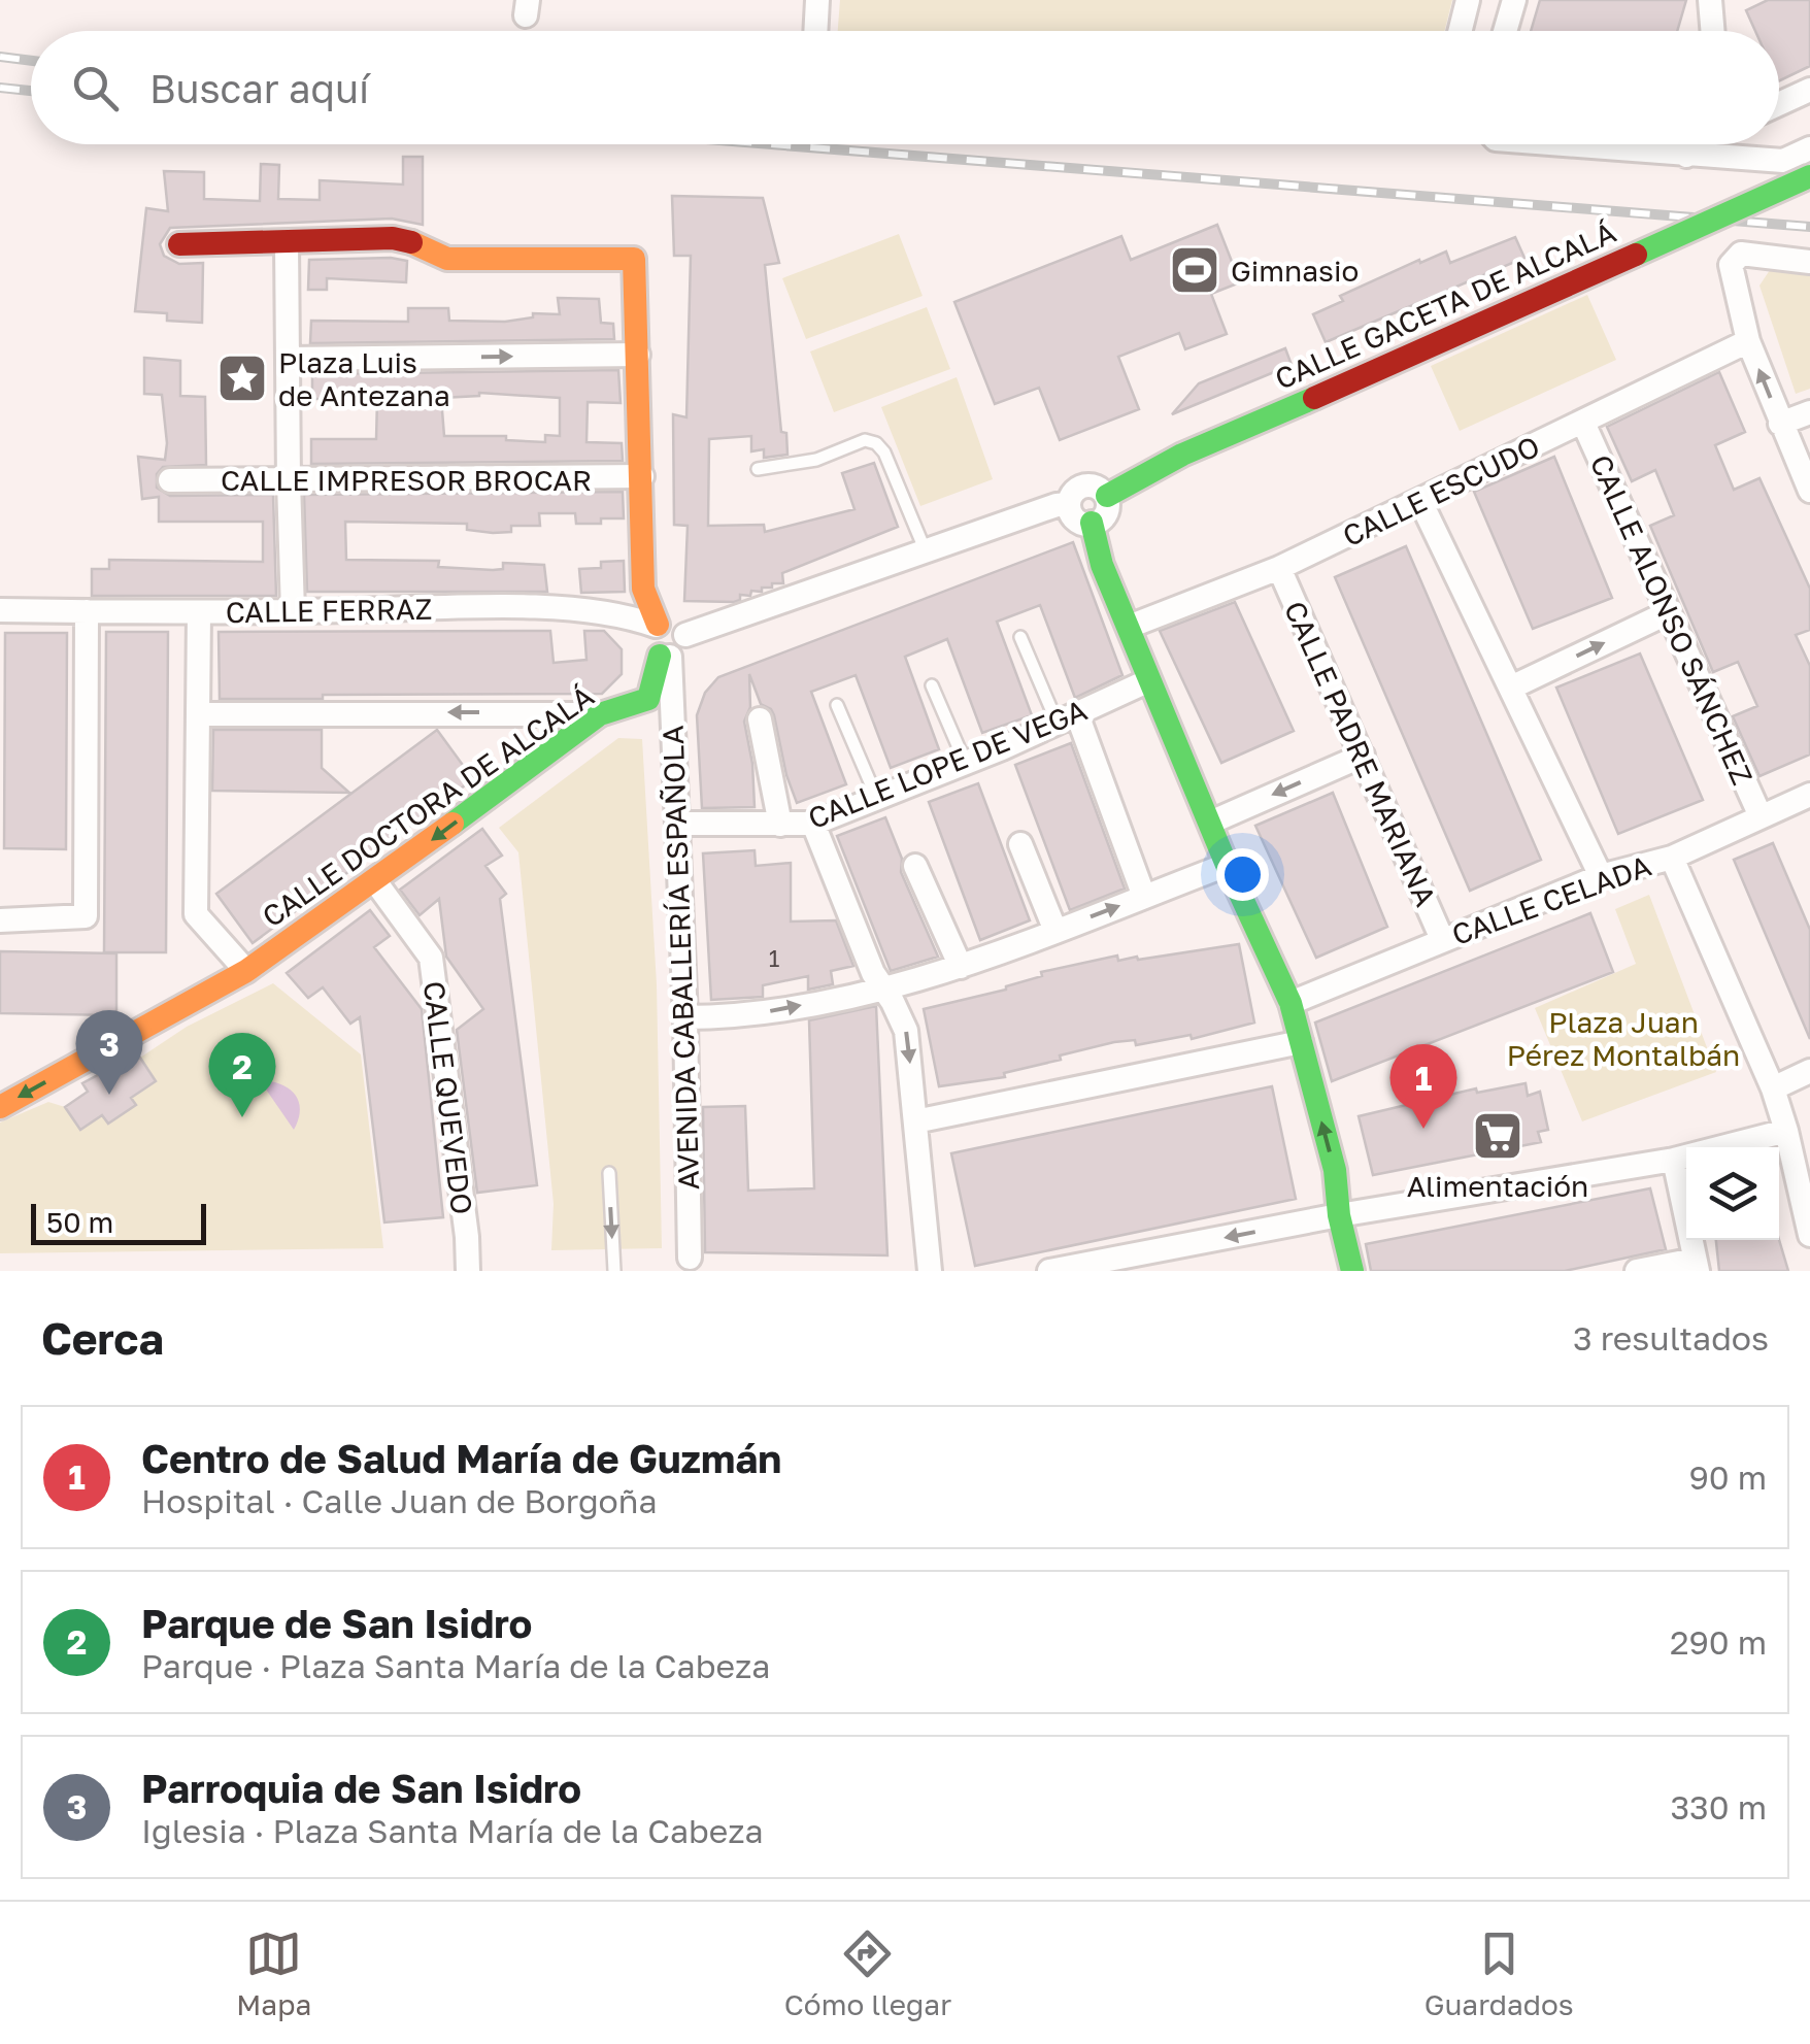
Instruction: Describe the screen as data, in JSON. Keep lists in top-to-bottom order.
{
  "streets": {
    "street": [
      "CALLE GACETA DE ALCALÁ",
      "CALLE IMPRESOR BROCAR",
      "CALLE ESCUDO",
      "CALLE FERRAZ",
      "CALLE ALONSO SÁNCHEZ",
      "CALLE PADRE MARIANA",
      "CALLE LOPE DE VEGA",
      "CALLE DOCTORA DE ALCALÁ",
      "CALLE CELADA",
      "AVENIDA CABALLERÍA ESPAÑOLA",
      "CALLE QUEVEDO"
    ]
  },
  "crossings": [
    ["CALLE ESCUDO", "CALLE ALONSO SÁNCHEZ"],
    ["CALLE ESCUDO", "CALLE PADRE MARIANA"],
    ["CALLE FERRAZ", "CALLE DOCTORA DE ALCALÁ"],
    ["CALLE FERRAZ", "AVENIDA CABALLERÍA ESPAÑOLA"],
    ["CALLE ALONSO SÁNCHEZ", "CALLE CELADA"],
    ["CALLE PADRE MARIANA", "CALLE CELADA"],
    ["CALLE LOPE DE VEGA", "AVENIDA CABALLERÍA ESPAÑOLA"],
    ["CALLE DOCTORA DE ALCALÁ", "AVENIDA CABALLERÍA ESPAÑOLA"],
    ["CALLE DOCTORA DE ALCALÁ", "CALLE QUEVEDO"]
  ],
  "one_way": ["CALLE DOCTORA DE ALCALÁ"],
  "parks": ["Plaza Juan Pérez Montalbán"],
  "places": {
    "sports": ["Gimnasio"],
    "place": ["Plaza Luis de Antezana"],
    "supermarket": ["Alimentación"]
  },
  "house_numbers": ["1"],
  "scale_bar": "50 m",
  "page": {
    "search": "Buscar aquí",
    "pins": ["3", "2", "1"],
    "scale": "50 m",
    "heading": ["Cerca", "3 resultados"],
    "list": [
      {
        "mark": "1",
        "name": "Centro de Salud María de Guzmán",
        "note": "Hospital · Calle Juan de Borgoña",
        "value": "90 m"
      },
      {
        "mark": "2",
        "name": "Parque de San Isidro",
        "note": "Parque · Plaza Santa María de la Cabeza",
        "value": "290 m"
      },
      {
        "mark": "3",
        "name": "Parroquia de San Isidro",
        "note": "Iglesia · Plaza Santa María de la Cabeza",
        "value": "330 m"
      }
    ],
    "nav": ["Mapa", "Cómo llegar", "Guardados"]
  }
}
